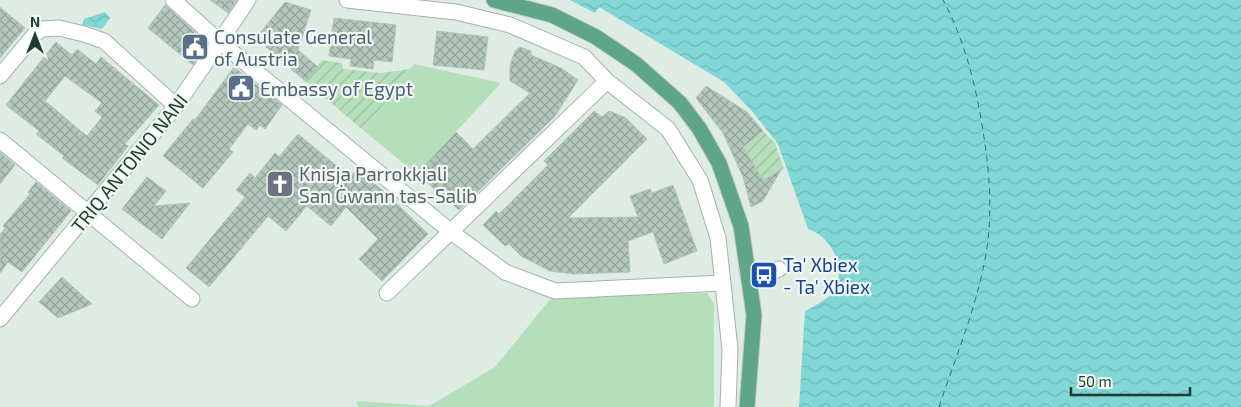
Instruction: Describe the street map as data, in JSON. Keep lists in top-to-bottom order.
{
  "streets": {
    "street": ["TRIQ ANTONIO NANI"]
  },
  "places": {
    "public building": ["Consulate General of Austria", "Embassy of Egypt"],
    "church": ["Knisja Parrokkjali San Ġwann tas-Salib"],
    "bus stop": ["Ta' Xbiex - Ta' Xbiex"]
  },
  "scale_bar": "50 m",
  "north": "top"
}
